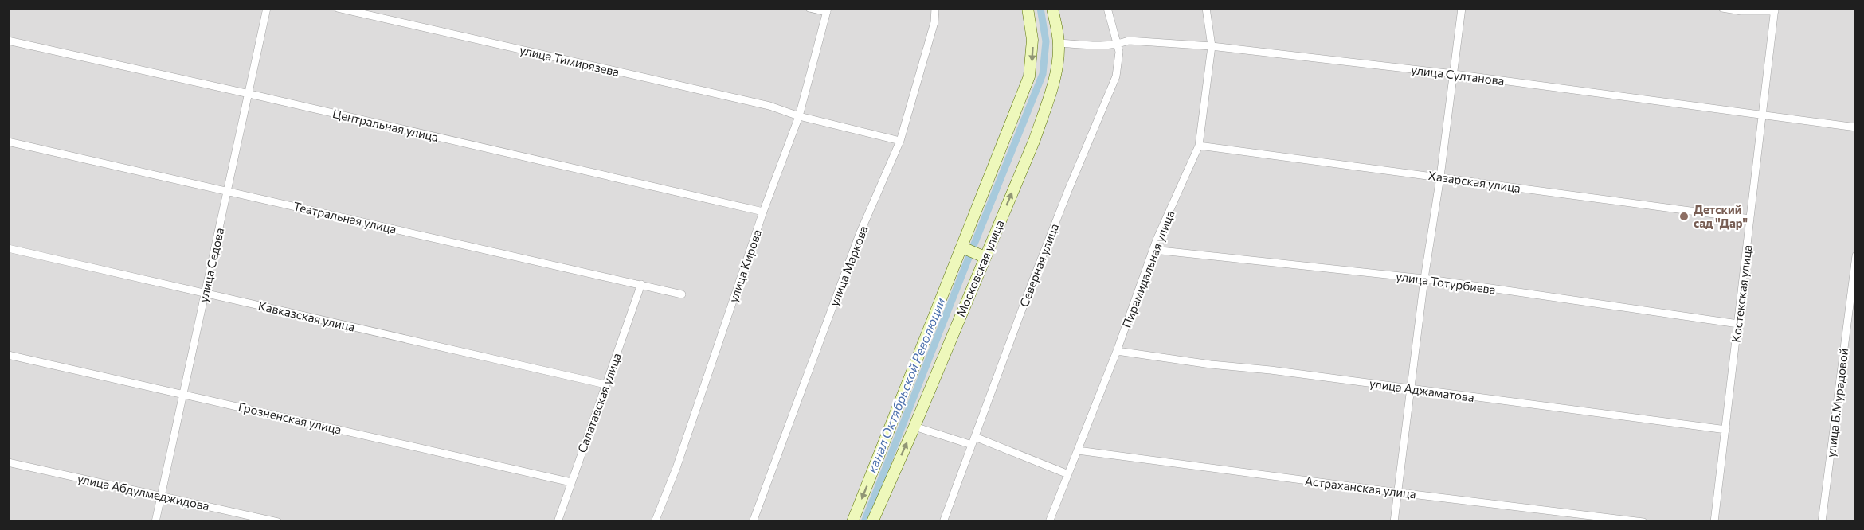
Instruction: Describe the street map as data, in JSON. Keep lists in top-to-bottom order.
{
  "streets": {
    "main road": ["Московская улица"],
    "street": [
      "улица Тимирязева",
      "улица Султанова",
      "Центральная улица",
      "Хазарская улица",
      "Театральная улица",
      "улица Седова",
      "Северная улица",
      "улица Кирова",
      "улица Маркова",
      "Пирамидальная улица",
      "улица Тотурбиева",
      "Костекская улица",
      "Кавказская улица",
      "улица Аджаматова",
      "Салатавская улица",
      "улица Б.Мурадовой",
      "Грозненская улица",
      "Астраханская улица",
      "улица Абдулмеджидова"
    ]
  },
  "crossings": [
    ["улица Тимирязева", "улица Кирова"],
    ["улица Тимирязева", "улица Маркова"],
    ["улица Султанова", "Северная улица"],
    ["улица Султанова", "Московская улица"],
    ["улица Султанова", "Пирамидальная улица"],
    ["улица Султанова", "Костекская улица"],
    ["Центральная улица", "улица Седова"],
    ["Центральная улица", "улица Кирова"],
    ["Хазарская улица", "Пирамидальная улица"],
    ["Хазарская улица", "Костекская улица"],
    ["Театральная улица", "улица Седова"],
    ["Театральная улица", "Салатавская улица"],
    ["улица Седова", "Кавказская улица"],
    ["улица Седова", "Грозненская улица"],
    ["улица Седова", "улица Абдулмеджидова"],
    ["Пирамидальная улица", "улица Тотурбиева"],
    ["Пирамидальная улица", "улица Аджаматова"],
    ["Пирамидальная улица", "Астраханская улица"],
    ["улица Тотурбиева", "Костекская улица"],
    ["Костекская улица", "улица Аджаматова"],
    ["Кавказская улица", "Салатавская улица"],
    ["Салатавская улица", "Грозненская улица"]
  ],
  "water": ["канал Октябрьской Революции"],
  "places": ["Детский сад \"Дар\""]
}
